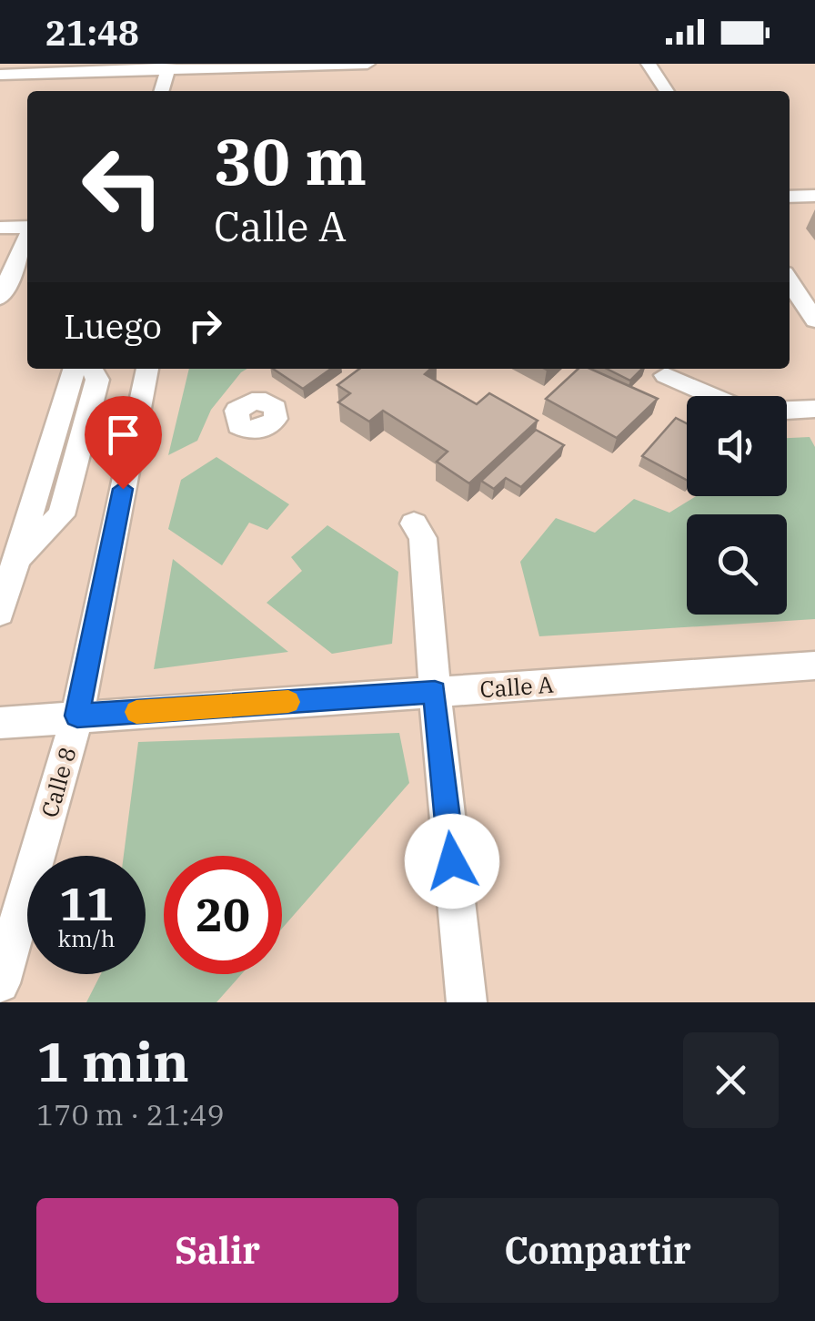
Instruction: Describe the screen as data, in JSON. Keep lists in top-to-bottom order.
{
  "streets": {
    "street": ["Calle A", "Calle 8"]
  },
  "crossings": [
    ["Calle A", "Calle 8"]
  ],
  "page": {
    "status": "21:48",
    "turn": ["30 m", "Calle A"],
    "then": "Luego",
    "speed": "11 km/h",
    "limit": "20",
    "heading": ["1 min", "170 m · 21:49"],
    "buttons": ["Salir", "Compartir"]
  }
}
